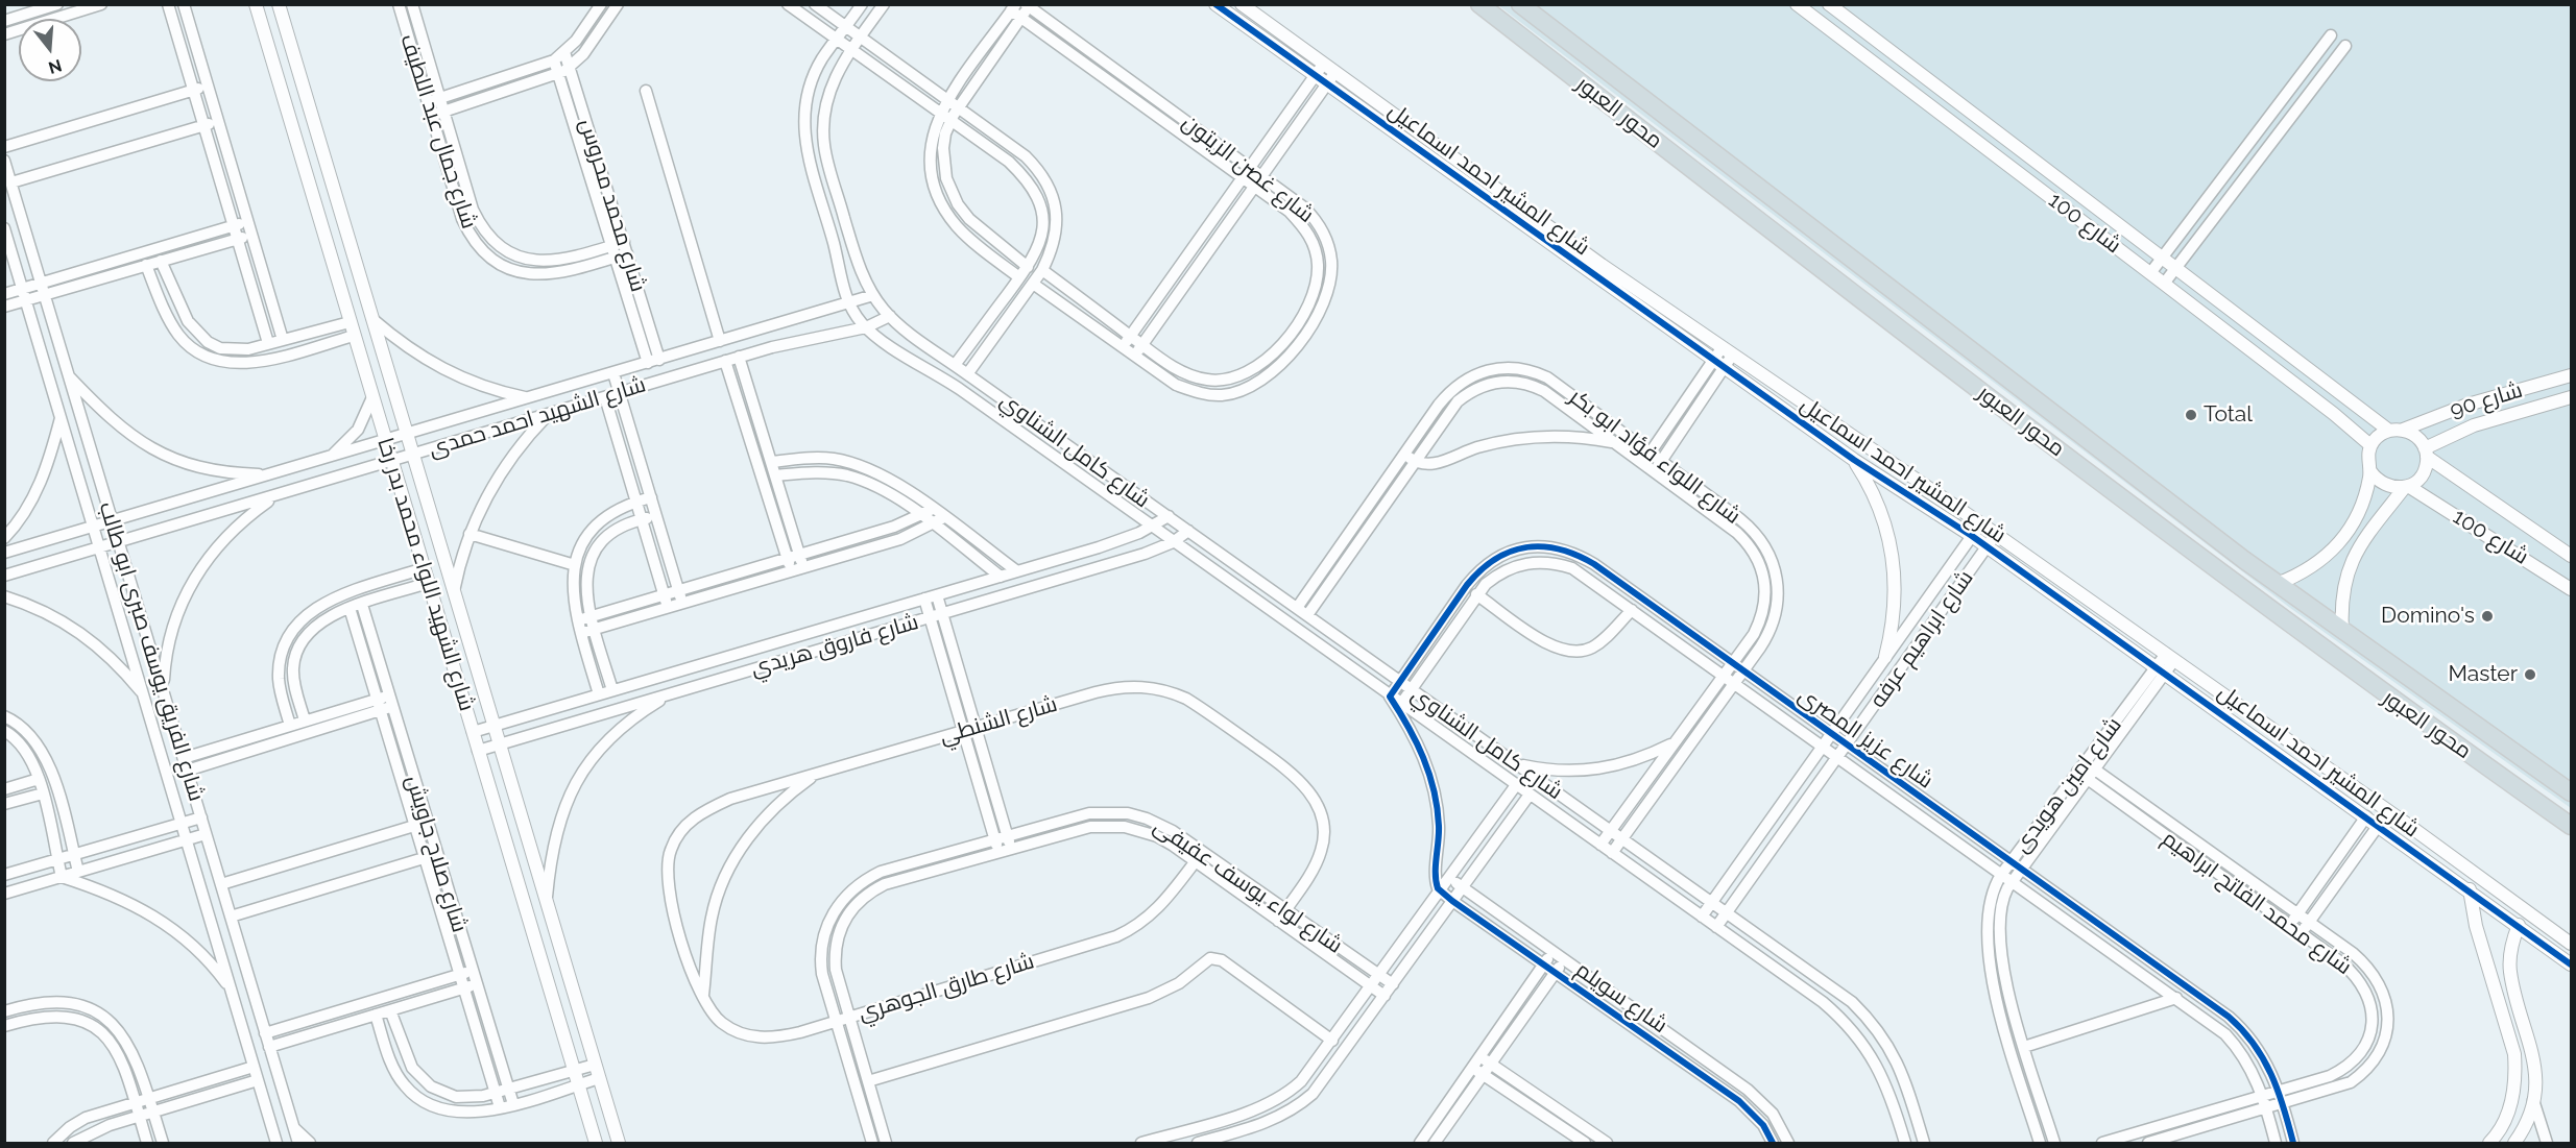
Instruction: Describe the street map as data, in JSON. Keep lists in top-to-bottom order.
{
  "streets": {
    "highway": ["محور العبور"],
    "street": [
      "شارع جمال عبد اللطيف",
      "شارع غصن الزيتون",
      "شارع المشير احمد اسماعيل",
      "شارع محمد محروس",
      "شارع 100",
      "شارع 90",
      "شارع الشهيد احمد حمدى",
      "شارع كامل الشناوي",
      "شارع اللواء فؤاد ابو بكر",
      "شارع الشهيد اللواء محمد بدر رخا",
      "شارع ابراهيم عرفه",
      "شارع فاروق هريدي",
      "شارع الفريق يوسف صبرى ابو طالب",
      "شارع الشنطي",
      "شارع عزيز المصرى",
      "شارع امين هويدى",
      "شارع صلاح جاويش",
      "شارع لواء يوسف عفيفى",
      "شارع محمد الفاتح ابراهيم",
      "شارع طارق الجوهري",
      "شارع سويلم"
    ]
  },
  "crossings": [
    ["شارع جمال عبد اللطيف", "شارع محمد محروس"],
    ["شارع المشير احمد اسماعيل", "شارع ابراهيم عرفه"],
    ["شارع المشير احمد اسماعيل", "شارع امين هويدى"],
    ["شارع محمد محروس", "شارع الشهيد احمد حمدى"],
    ["شارع 100", "شارع 90"],
    ["شارع الشهيد احمد حمدى", "شارع كامل الشناوي"],
    ["شارع الشهيد احمد حمدى", "شارع الشهيد اللواء محمد بدر رخا"],
    ["شارع الشهيد احمد حمدى", "شارع الفريق يوسف صبرى ابو طالب"],
    ["شارع كامل الشناوي", "شارع اللواء فؤاد ابو بكر"],
    ["شارع كامل الشناوي", "شارع ابراهيم عرفه"],
    ["شارع كامل الشناوي", "شارع فاروق هريدي"],
    ["شارع كامل الشناوي", "شارع عزيز المصرى"],
    ["شارع اللواء فؤاد ابو بكر", "شارع عزيز المصرى"],
    ["شارع الشهيد اللواء محمد بدر رخا", "شارع فاروق هريدي"],
    ["شارع ابراهيم عرفه", "شارع عزيز المصرى"],
    ["شارع الشنطي", "شارع لواء يوسف عفيفى"],
    ["شارع الشنطي", "شارع طارق الجوهري"],
    ["شارع عزيز المصرى", "شارع امين هويدى"],
    ["شارع عزيز المصرى", "شارع محمد الفاتح ابراهيم"],
    ["شارع امين هويدى", "شارع محمد الفاتح ابراهيم"],
    ["شارع لواء يوسف عفيفى", "شارع طارق الجوهري"]
  ],
  "places": ["Total", "Domino's", "Master"],
  "north": "bottom"
}
